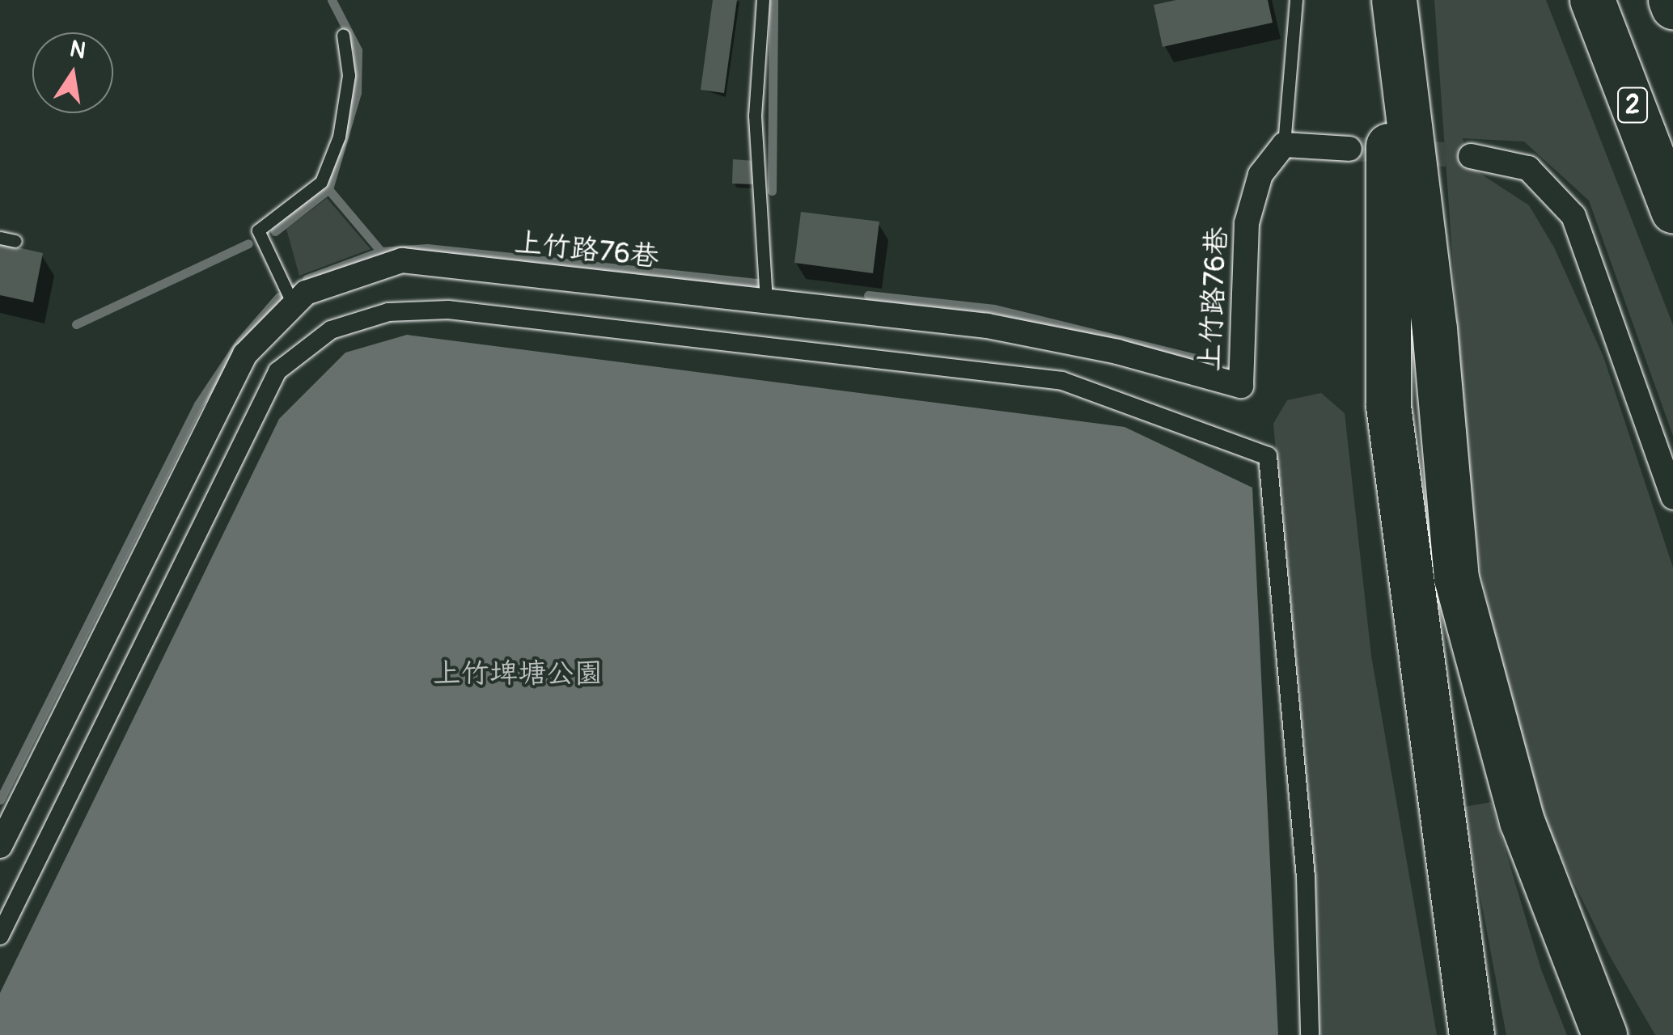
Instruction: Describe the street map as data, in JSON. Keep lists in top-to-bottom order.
{
  "streets": {
    "highway": ["2"],
    "street": ["上竹路76巷"]
  },
  "parks": ["上竹埤塘公園"],
  "north": "top"
}
